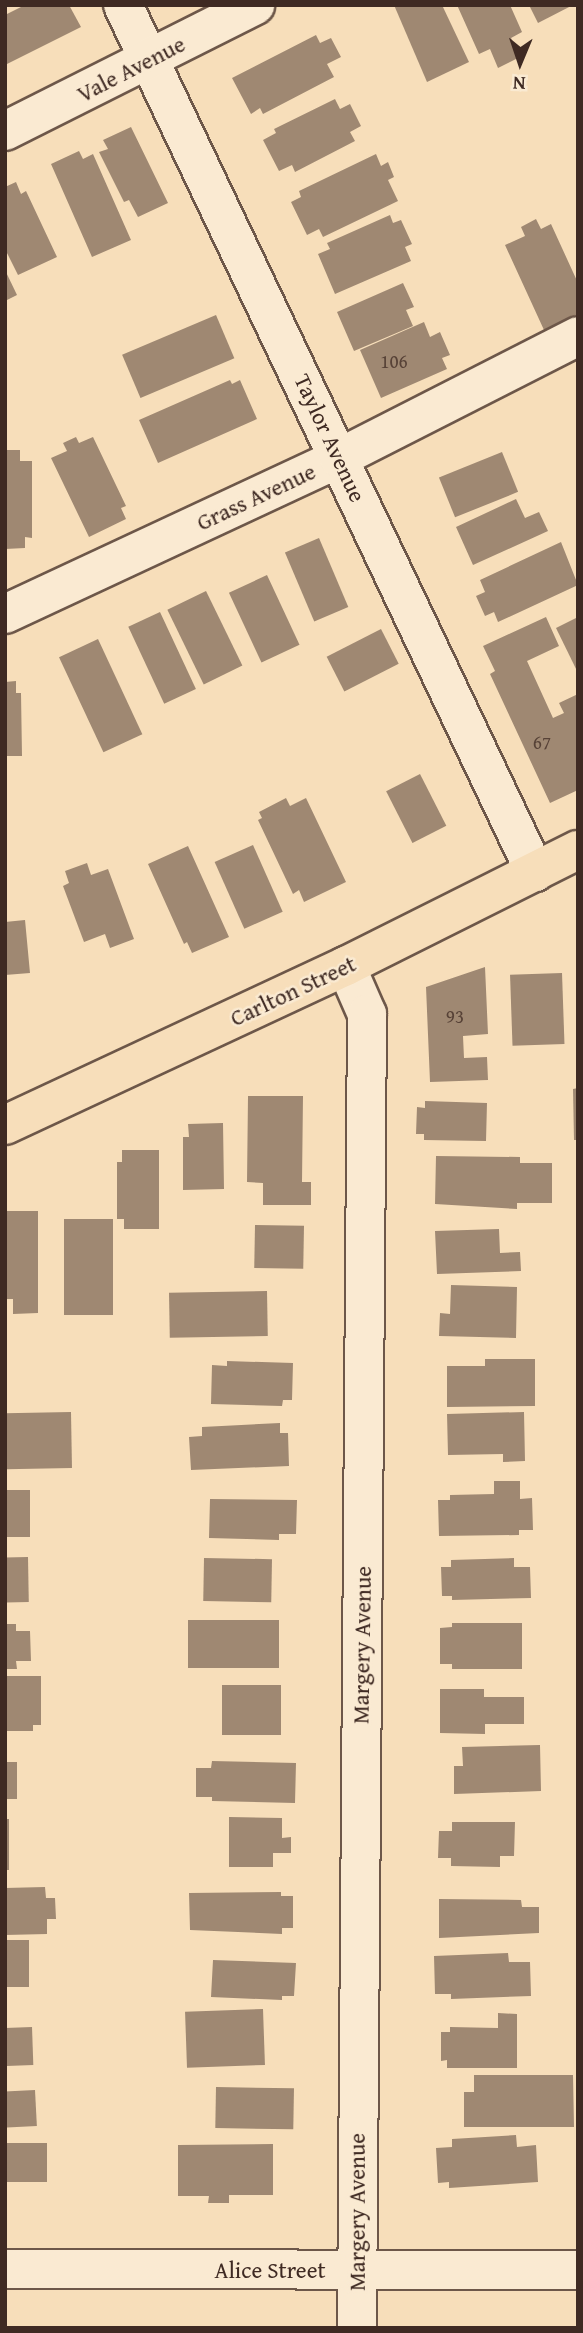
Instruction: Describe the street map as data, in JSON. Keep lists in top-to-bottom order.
{
  "streets": {
    "main road": ["Carlton Street"],
    "street": [
      "Vale Avenue",
      "Taylor Avenue",
      "Grass Avenue",
      "Margery Avenue",
      "Alice Street"
    ]
  },
  "crossings": [
    ["Vale Avenue", "Taylor Avenue"],
    ["Taylor Avenue", "Grass Avenue"],
    ["Taylor Avenue", "Carlton Street"],
    ["Carlton Street", "Margery Avenue"],
    ["Margery Avenue", "Alice Street"]
  ],
  "house_numbers": ["106", "67", "93"],
  "north": "bottom"
}
